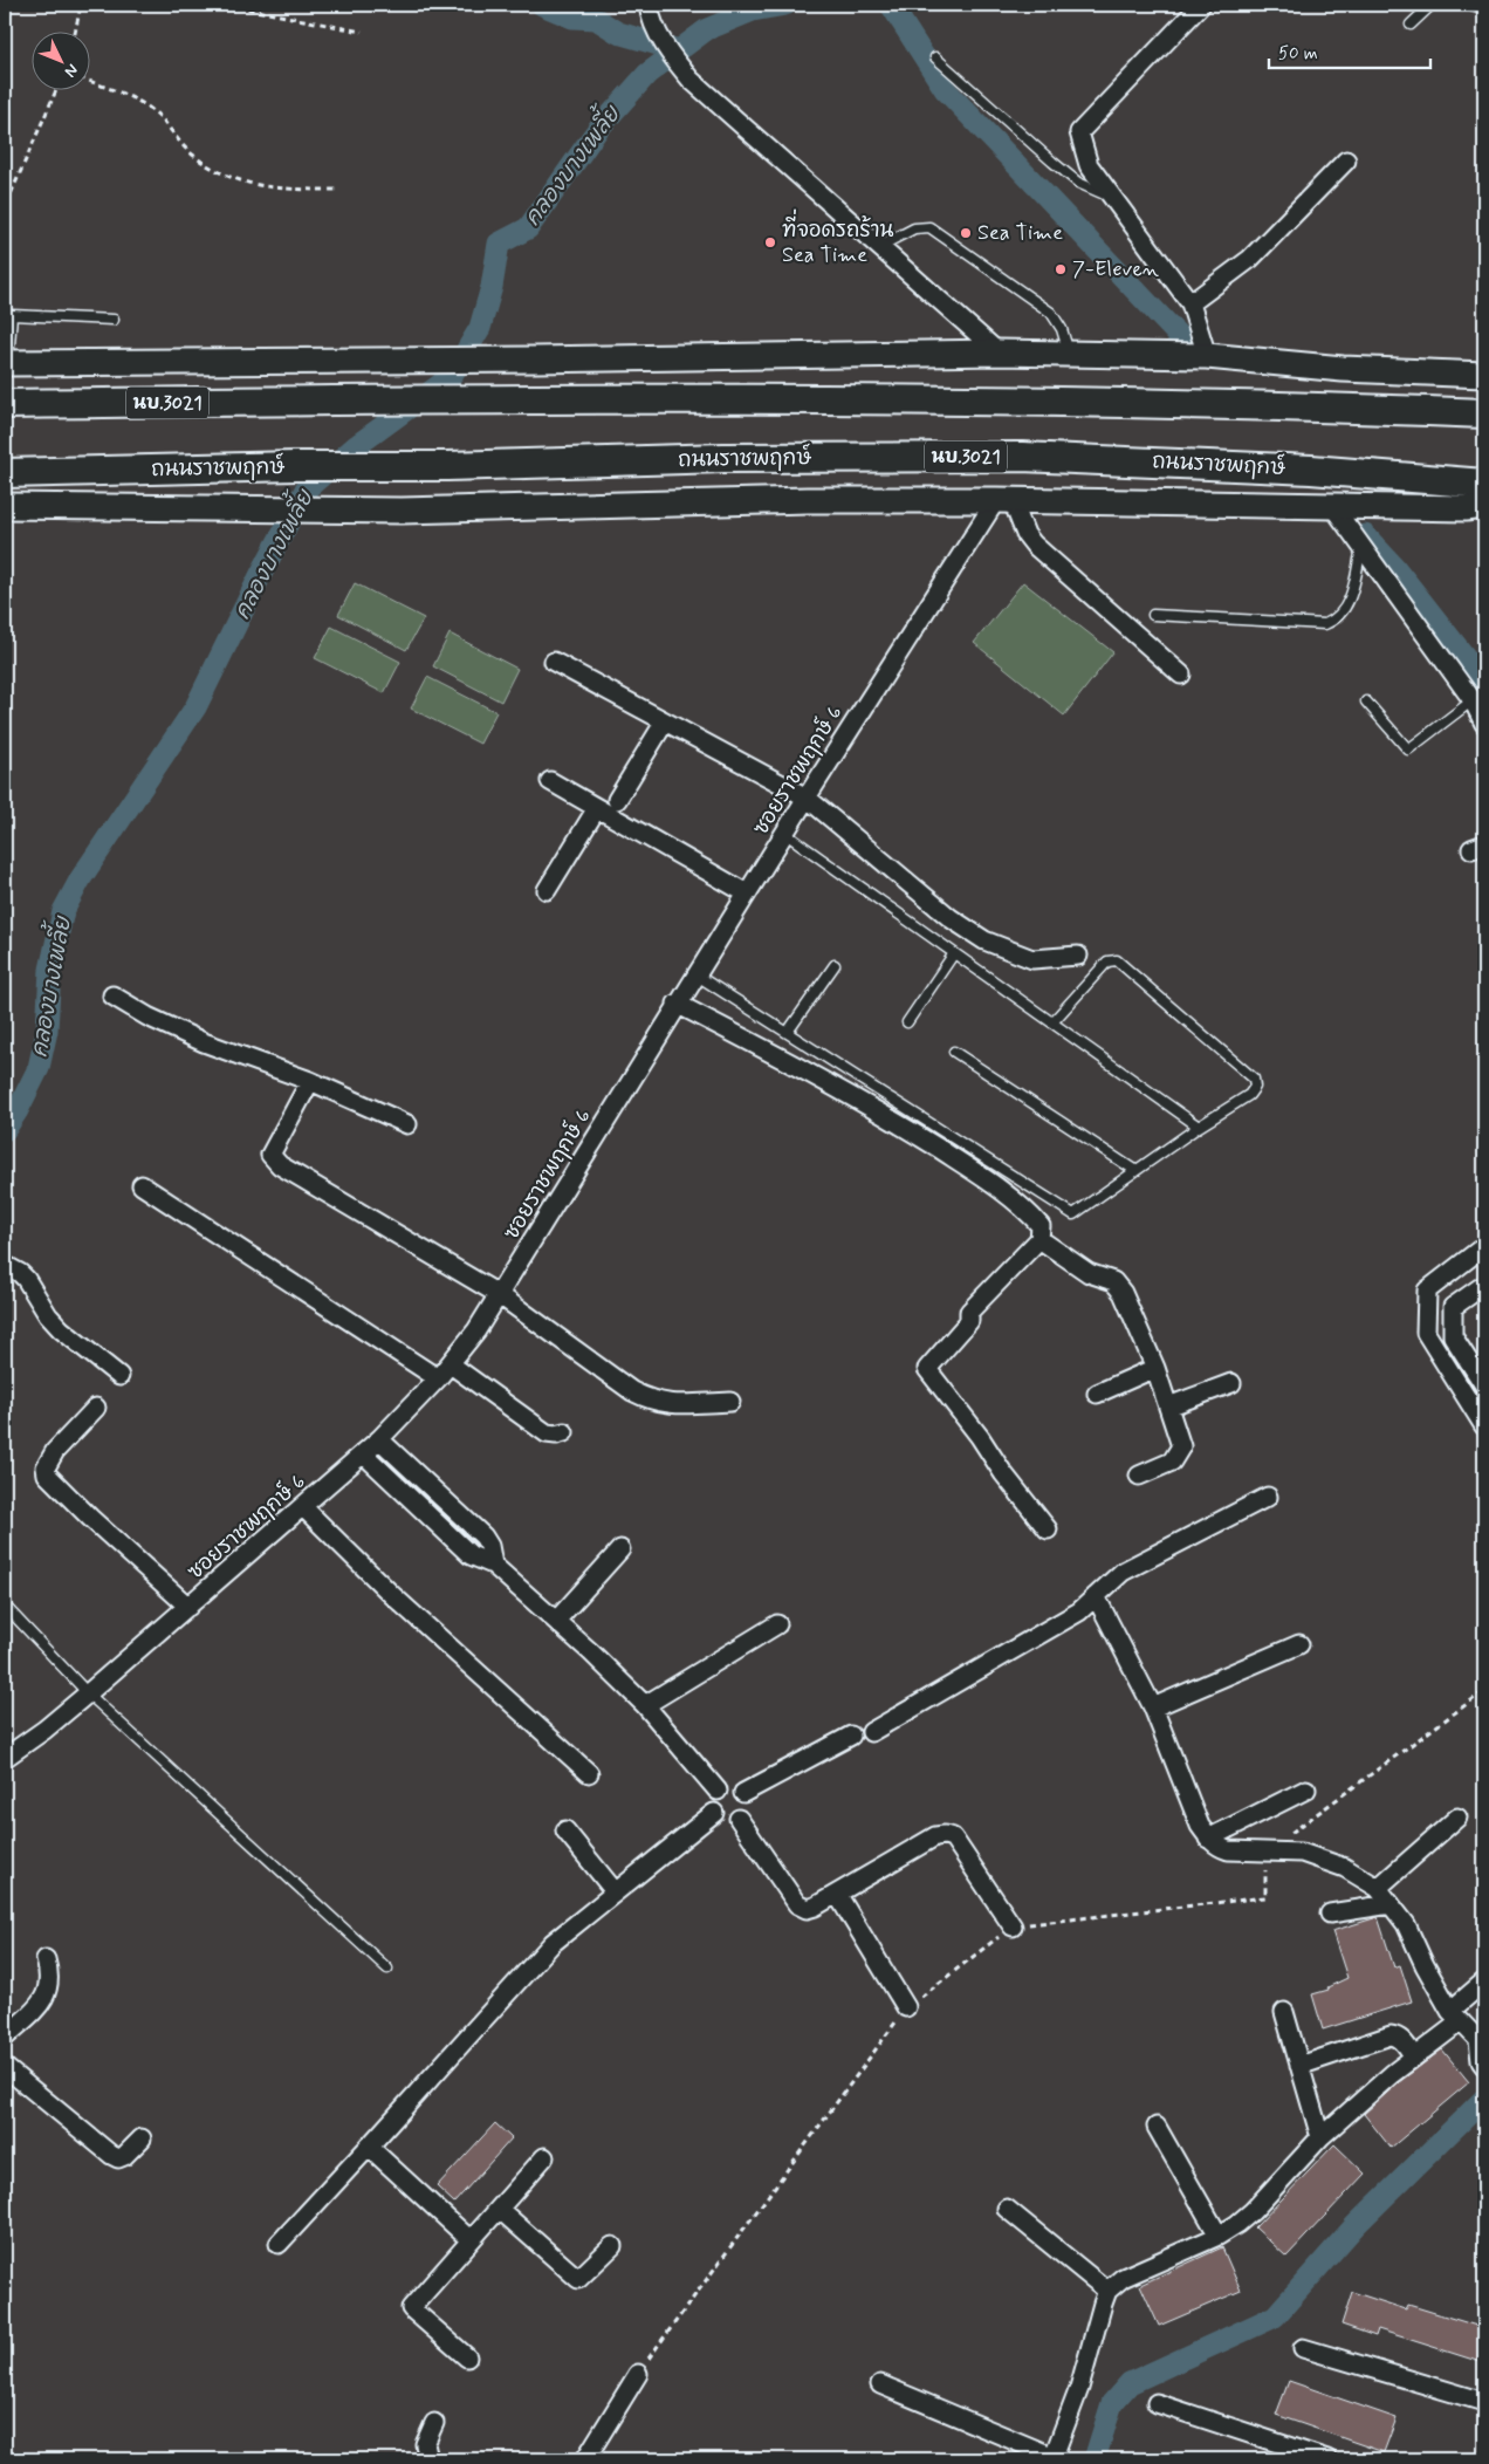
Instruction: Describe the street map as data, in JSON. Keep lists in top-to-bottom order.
{
  "streets": {
    "main road": ["นบ.3021", "ถนนราชพฤกษ์"],
    "street": ["ซอยราชพฤกษ์ 6"]
  },
  "crossings": [
    ["ถนนราชพฤกษ์", "ซอยราชพฤกษ์ 6"]
  ],
  "water": ["คลองบางเพลี้ย"],
  "places": ["Sea Time", "ที่จอดรถร้าน Sea Time", "7-Eleven"],
  "scale_bar": "50 m",
  "north": "bottom right"
}
